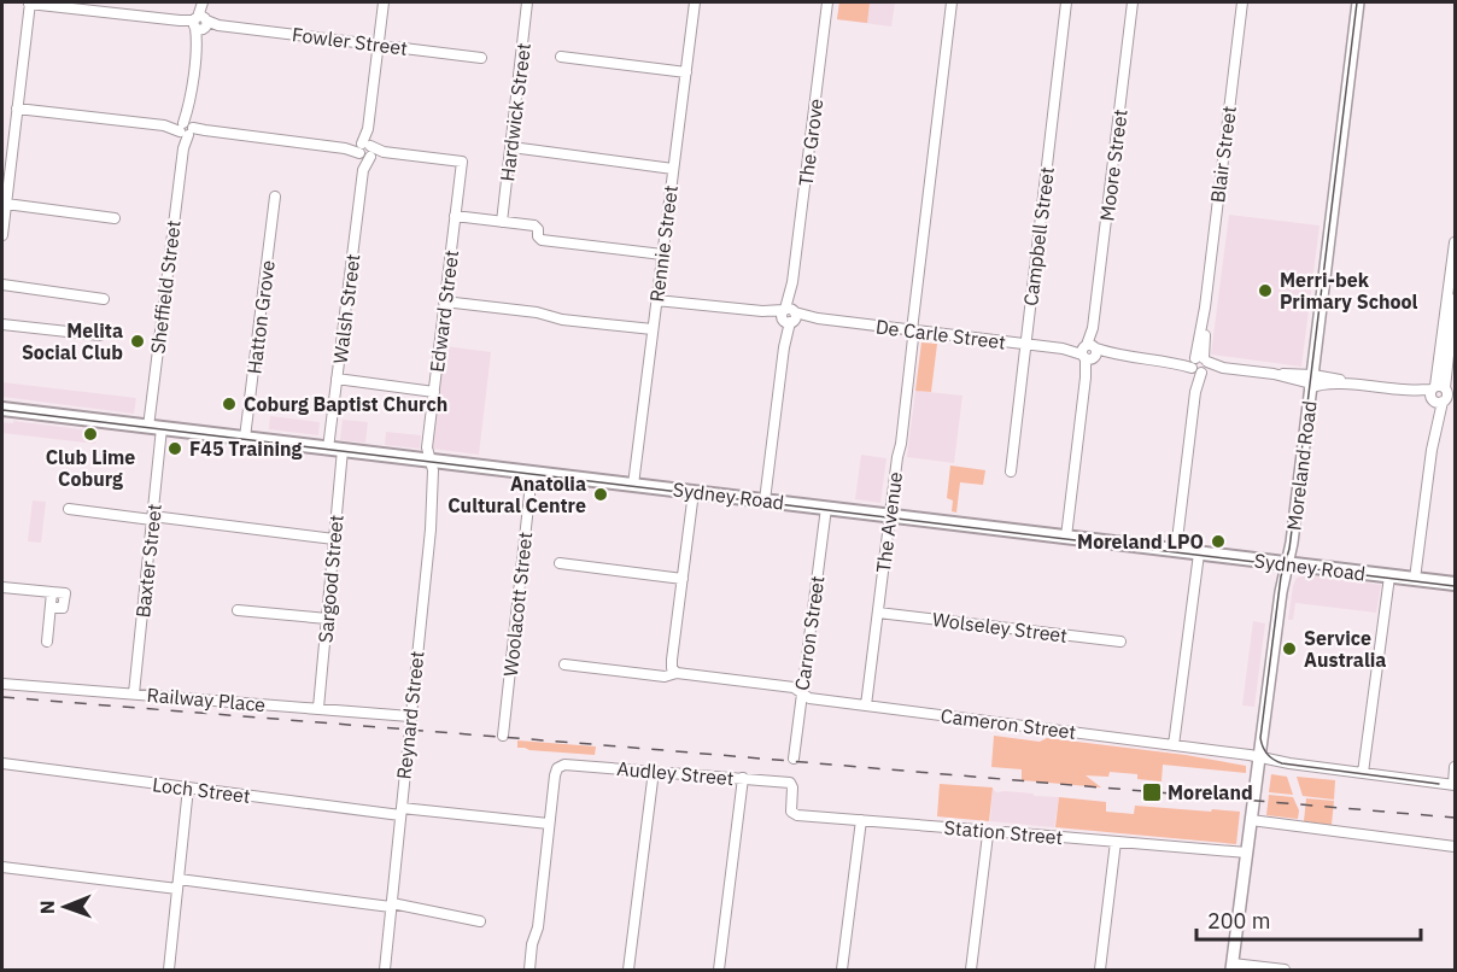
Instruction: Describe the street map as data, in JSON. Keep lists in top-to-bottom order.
{
  "streets": {
    "highway": ["Sydney Road"],
    "main road": ["Moreland Road"],
    "street": [
      "Fowler Street",
      "Hardwick Street",
      "The Grove",
      "Blair Street",
      "Moore Street",
      "Campbell Street",
      "Rennie Street",
      "Sheffield Street",
      "Walsh Street",
      "Edward Street",
      "Hatton Grove",
      "De Carle Street",
      "The Avenue",
      "Baxter Street",
      "Sargood Street",
      "Woolacott Street",
      "Wolseley Street",
      "Carron Street",
      "Railway Place",
      "Reynard Street",
      "Cameron Street",
      "Audley Street",
      "Loch Street",
      "Station Street"
    ]
  },
  "crossings": [
    ["Fowler Street", "Sheffield Street"],
    ["Fowler Street", "Walsh Street"],
    ["The Grove", "De Carle Street"],
    ["The Grove", "Sydney Road"],
    ["Blair Street", "De Carle Street"],
    ["Blair Street", "Sydney Road"],
    ["Moore Street", "De Carle Street"],
    ["Moore Street", "Sydney Road"],
    ["Campbell Street", "De Carle Street"],
    ["Rennie Street", "De Carle Street"],
    ["Rennie Street", "Sydney Road"],
    ["Sheffield Street", "Sydney Road"],
    ["Sheffield Street", "Baxter Street"],
    ["Walsh Street", "Edward Street"],
    ["Walsh Street", "Sydney Road"],
    ["Edward Street", "Sydney Road"],
    ["Edward Street", "Reynard Street"],
    ["Hatton Grove", "Sydney Road"],
    ["De Carle Street", "Moreland Road"],
    ["De Carle Street", "The Avenue"],
    ["Moreland Road", "Sydney Road"],
    ["Moreland Road", "Cameron Street"],
    ["Moreland Road", "Station Street"],
    ["Sydney Road", "The Avenue"],
    ["Sydney Road", "Baxter Street"],
    ["Sydney Road", "Sargood Street"],
    ["Sydney Road", "Woolacott Street"],
    ["Sydney Road", "Carron Street"],
    ["Sydney Road", "Reynard Street"],
    ["The Avenue", "Wolseley Street"],
    ["The Avenue", "Cameron Street"],
    ["Baxter Street", "Railway Place"],
    ["Sargood Street", "Railway Place"],
    ["Carron Street", "Cameron Street"],
    ["Railway Place", "Reynard Street"],
    ["Reynard Street", "Loch Street"],
    ["Audley Street", "Loch Street"],
    ["Audley Street", "Station Street"]
  ],
  "places": {
    "other": [
      "Merri-bek Primary School",
      "Melita Social Club",
      "Coburg Baptist Church",
      "Club Lime Coburg",
      "F45 Training",
      "Anatolia Cultural Centre",
      "Moreland LPO",
      "Service Australia"
    ],
    "transit": ["Moreland"]
  },
  "scale_bar": "200 m",
  "north": "left"
}
